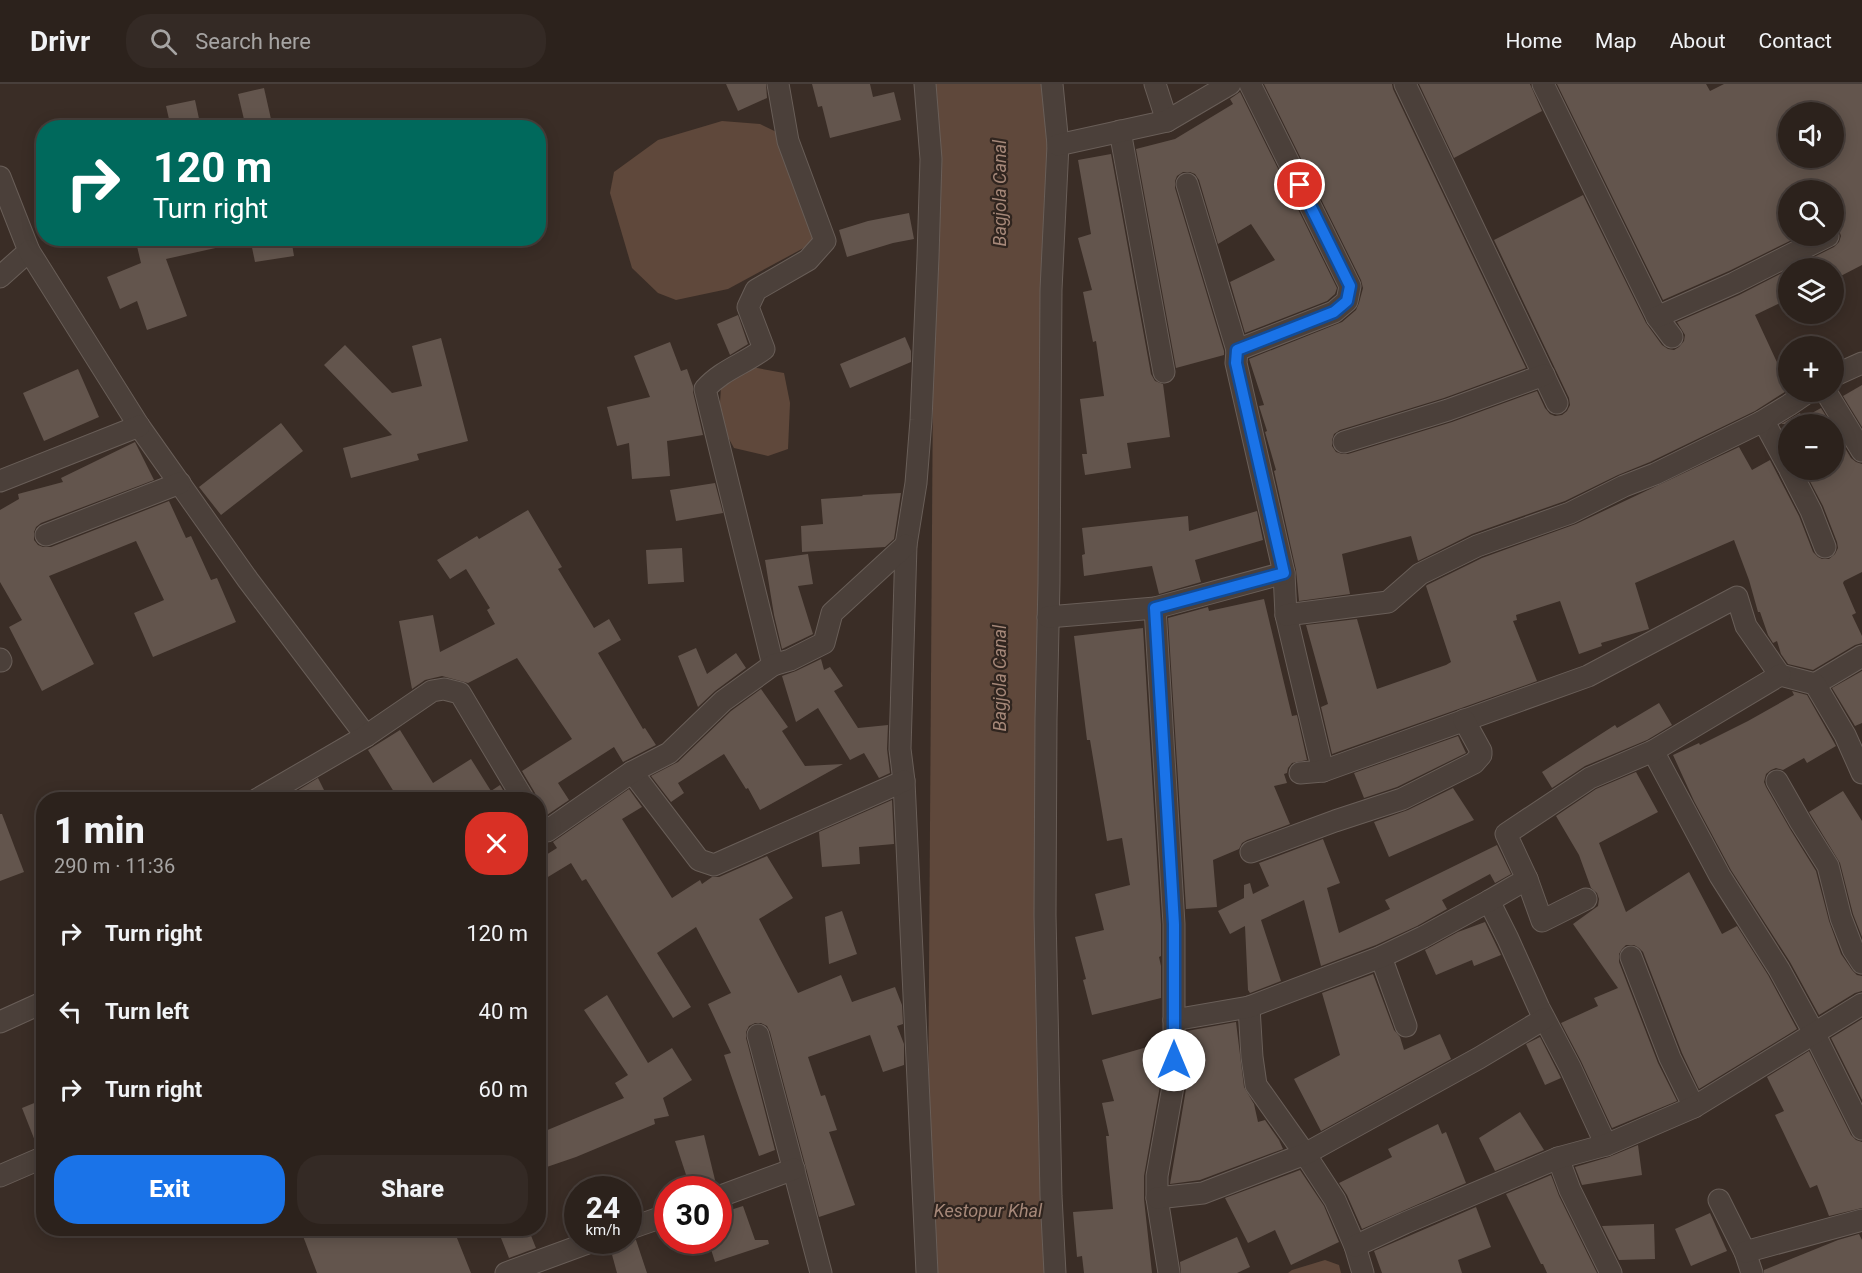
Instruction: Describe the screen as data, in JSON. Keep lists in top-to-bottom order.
{
  "water": ["Bagjola Canal", "Kestopur Khal"],
  "page": {
    "header": "Drivr",
    "search": "Search here",
    "nav": [
      "Home",
      "Map",
      "About",
      "Contact"
    ],
    "map_buttons": ["+", "−"],
    "turn": ["120 m", "Turn right"],
    "heading": ["1 min", "290 m · 11:36"],
    "list": [
      {
        "name": "Turn right",
        "value": "120 m"
      },
      {
        "name": "Turn left",
        "value": "40 m"
      },
      {
        "name": "Turn right",
        "value": "60 m"
      }
    ],
    "buttons": ["Exit", "Share"],
    "speed": "24 km/h",
    "limit": "30"
  }
}
